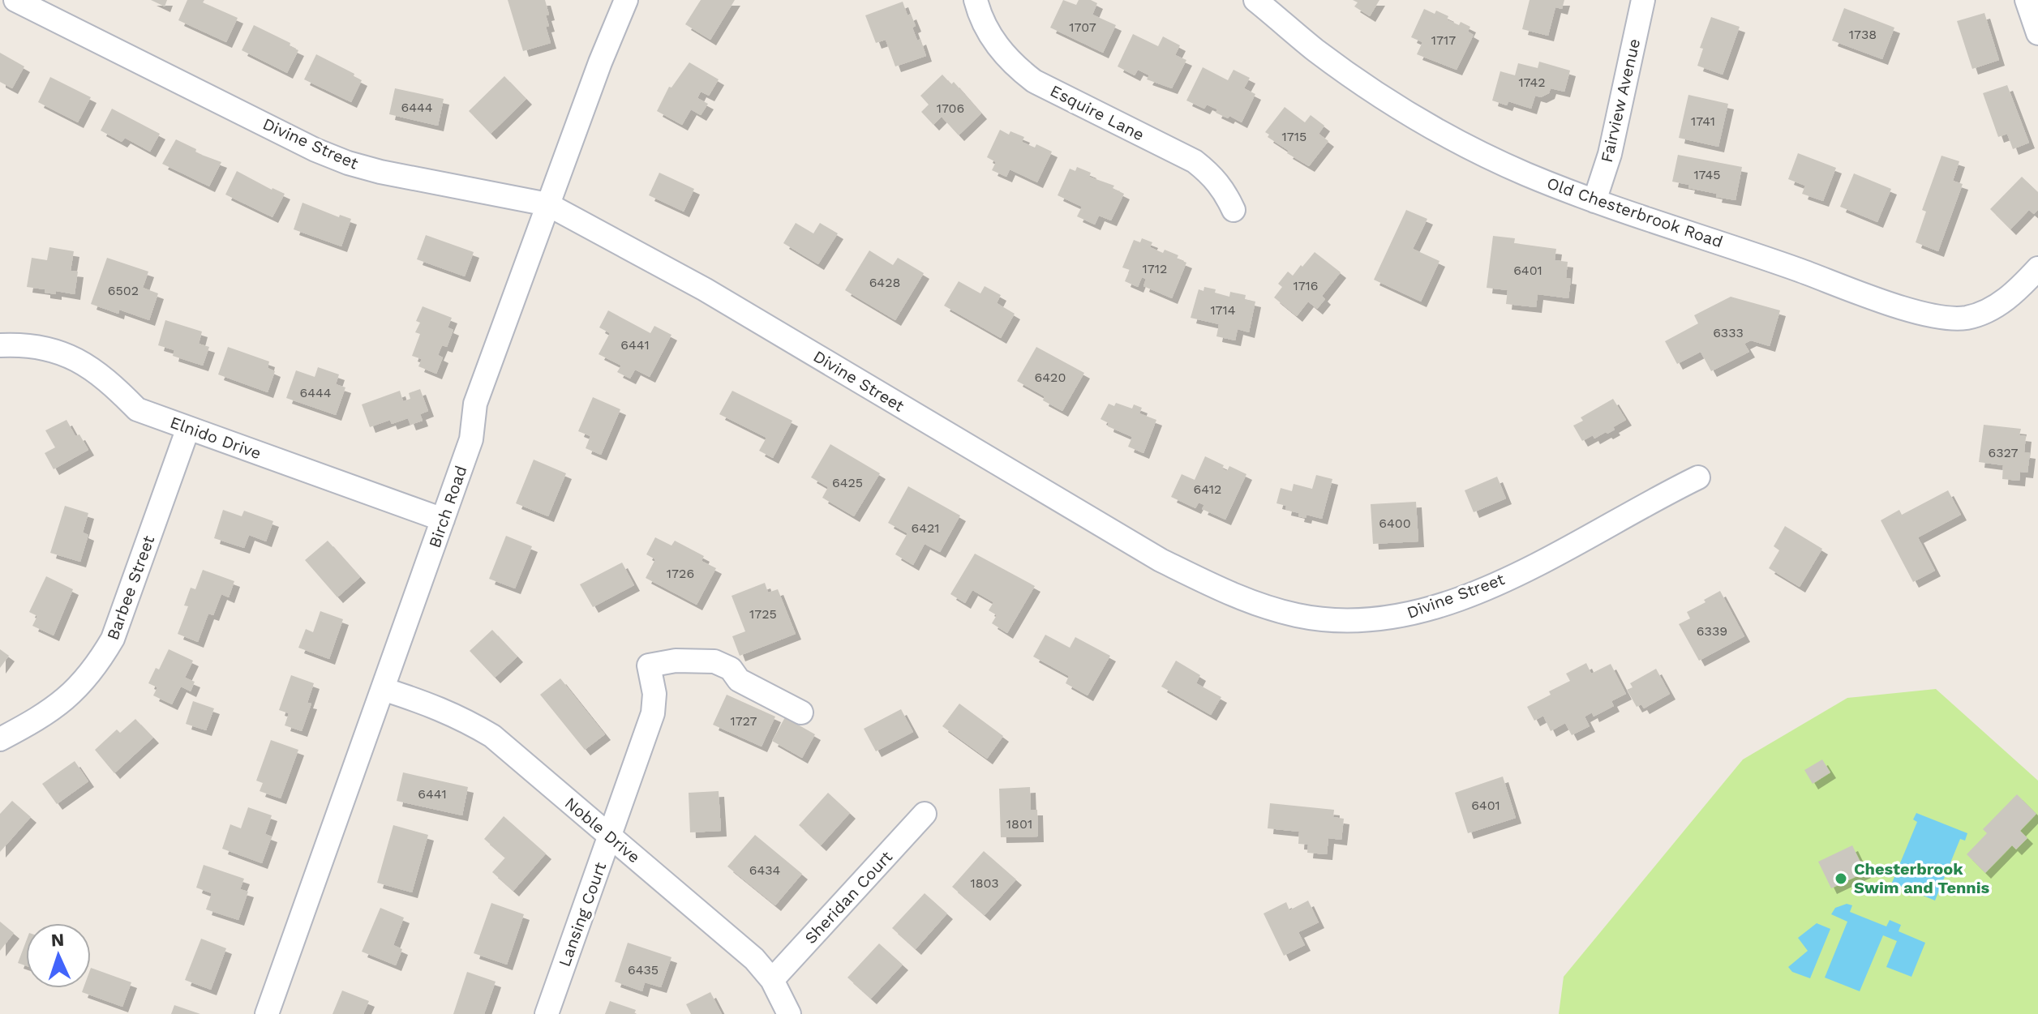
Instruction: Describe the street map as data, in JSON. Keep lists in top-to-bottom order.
{
  "streets": {
    "street": [
      "Fairview Avenue",
      "Esquire Lane",
      "Divine Street",
      "Old Chesterbrook Road",
      "Elnido Drive",
      "Birch Road",
      "Barbee Street",
      "Noble Drive",
      "Sheridan Court",
      "Lansing Court"
    ]
  },
  "crossings": [
    ["Fairview Avenue", "Old Chesterbrook Road"],
    ["Divine Street", "Birch Road"],
    ["Elnido Drive", "Birch Road"],
    ["Elnido Drive", "Barbee Street"],
    ["Birch Road", "Noble Drive"],
    ["Noble Drive", "Sheridan Court"],
    ["Noble Drive", "Lansing Court"]
  ],
  "places": ["Chesterbrook Swim and Tennis"],
  "house_numbers": [
    "1707",
    "1738",
    "1717",
    "1742",
    "6444",
    "1706",
    "1741",
    "1715",
    "1745",
    "1712",
    "6401",
    "6428",
    "1716",
    "6502",
    "1714",
    "6333",
    "6441",
    "6420",
    "6444",
    "6327",
    "6425",
    "6412",
    "6400",
    "6421",
    "1726",
    "1725",
    "6339",
    "1727",
    "6441",
    "6401",
    "1801",
    "6434",
    "1803",
    "6435"
  ],
  "north": "top"
}
